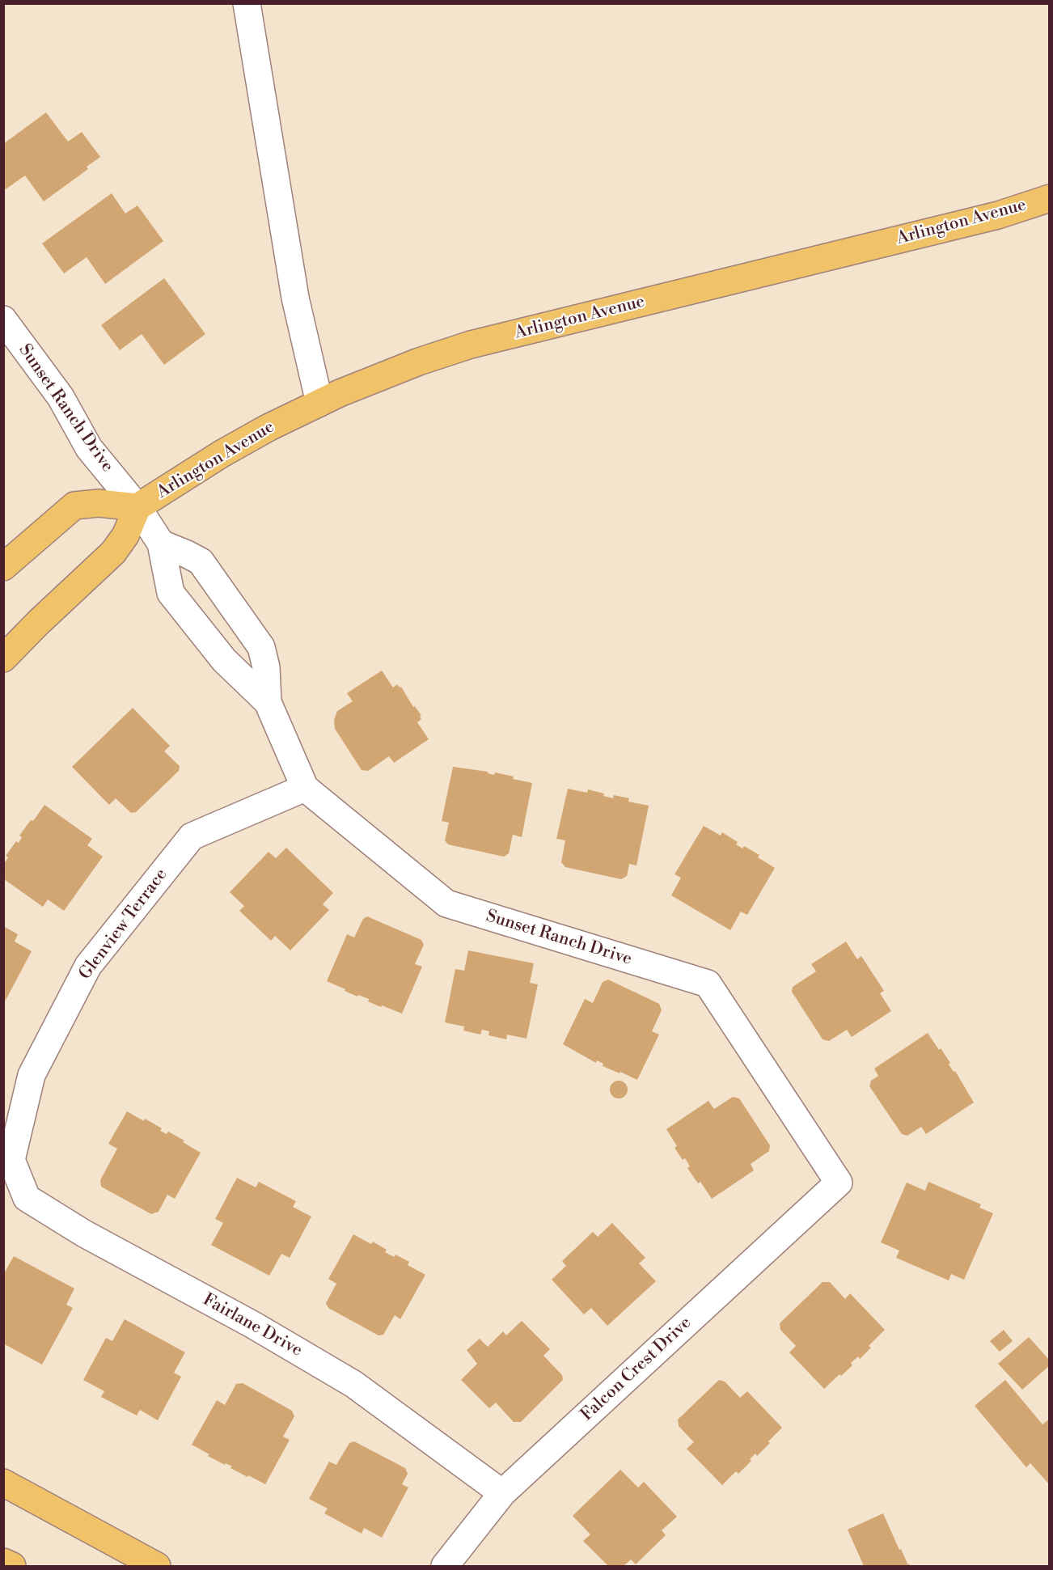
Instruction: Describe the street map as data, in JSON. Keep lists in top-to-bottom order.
{
  "streets": {
    "main road": ["Arlington Avenue"],
    "street": [
      "Sunset Ranch Drive",
      "Glenview Terrace",
      "Fairlane Drive",
      "Falcon Crest Drive"
    ]
  },
  "crossings": [
    ["Arlington Avenue", "Sunset Ranch Drive"],
    ["Sunset Ranch Drive", "Glenview Terrace"],
    ["Sunset Ranch Drive", "Falcon Crest Drive"],
    ["Glenview Terrace", "Fairlane Drive"],
    ["Fairlane Drive", "Falcon Crest Drive"]
  ]
}
